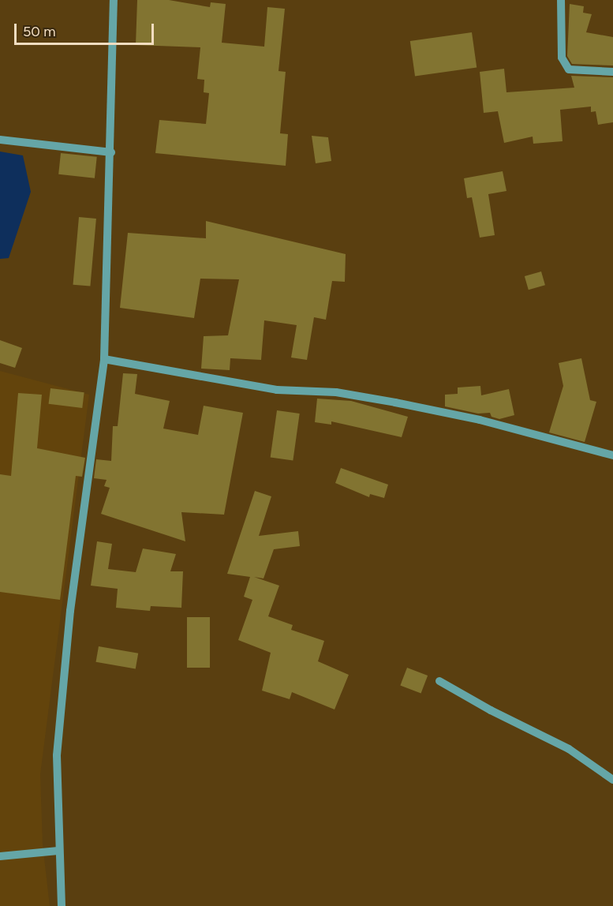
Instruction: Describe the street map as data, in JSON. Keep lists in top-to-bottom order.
{
  "scale_bar": "50 m"
}
